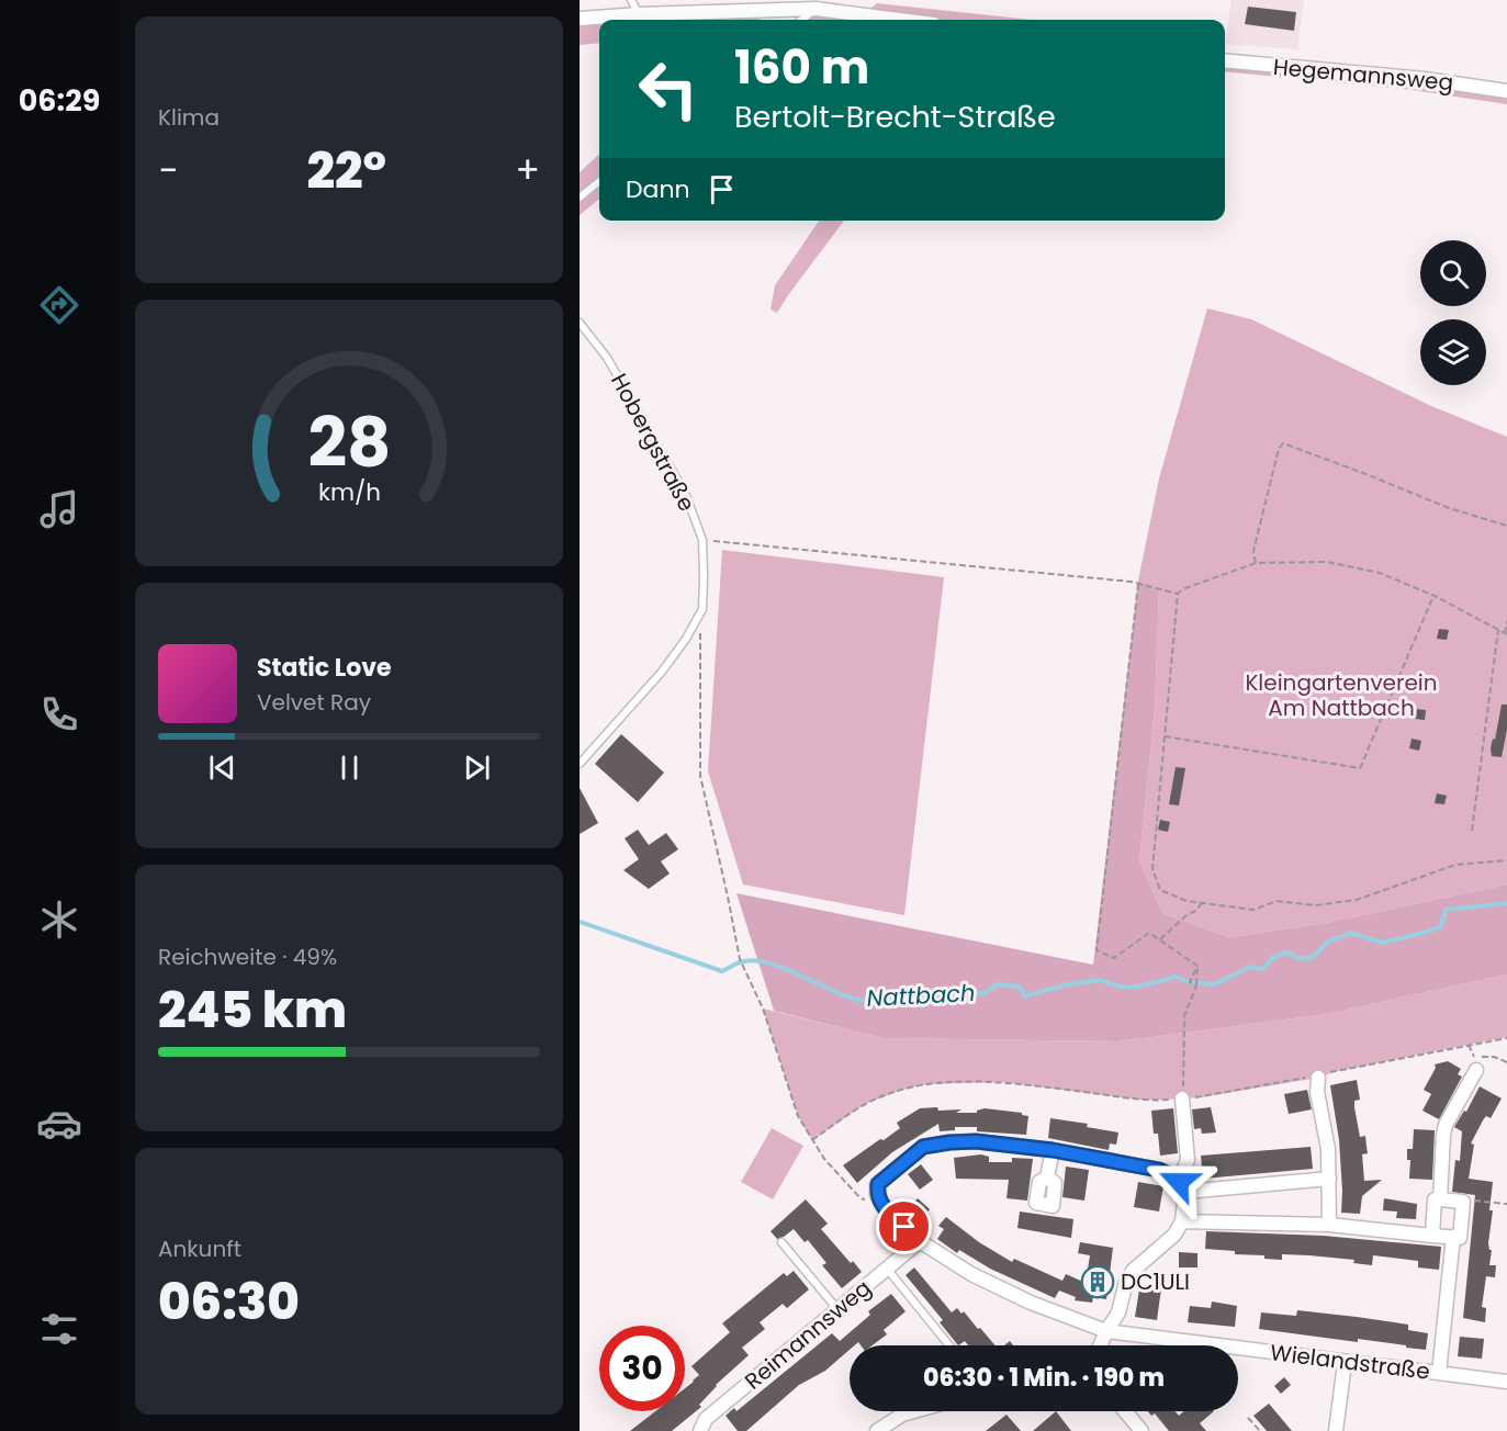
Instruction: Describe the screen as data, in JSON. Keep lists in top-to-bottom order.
{
  "streets": {
    "street": ["Hegemannsweg", "Reimannsweg", "Wielandstraße"],
    "lane": ["Hobergstraße"]
  },
  "crossings": [
    ["Reimannsweg", "Wielandstraße"]
  ],
  "water": ["Nattbach"],
  "parks": ["Kleingartenverein Am Nattbach"],
  "places": {
    "building": ["DC1ULI"]
  },
  "page": {
    "tabs": "06:29",
    "tile": [
      "Klima",
      ["Reichweite · 49%", "245 km"],
      ["Ankunft", "06:30"]
    ],
    "turn": ["160 m", "Bertolt-Brecht-Straße"],
    "heat": ["−", "22°", "+"],
    "then": "Dann",
    "song": ["Static Love", "Velvet Ray"],
    "limit": "30",
    "trip": "06:30 · 1 Min. · 190 m",
    "gauge": ["28", "km/h"]
  }
}
